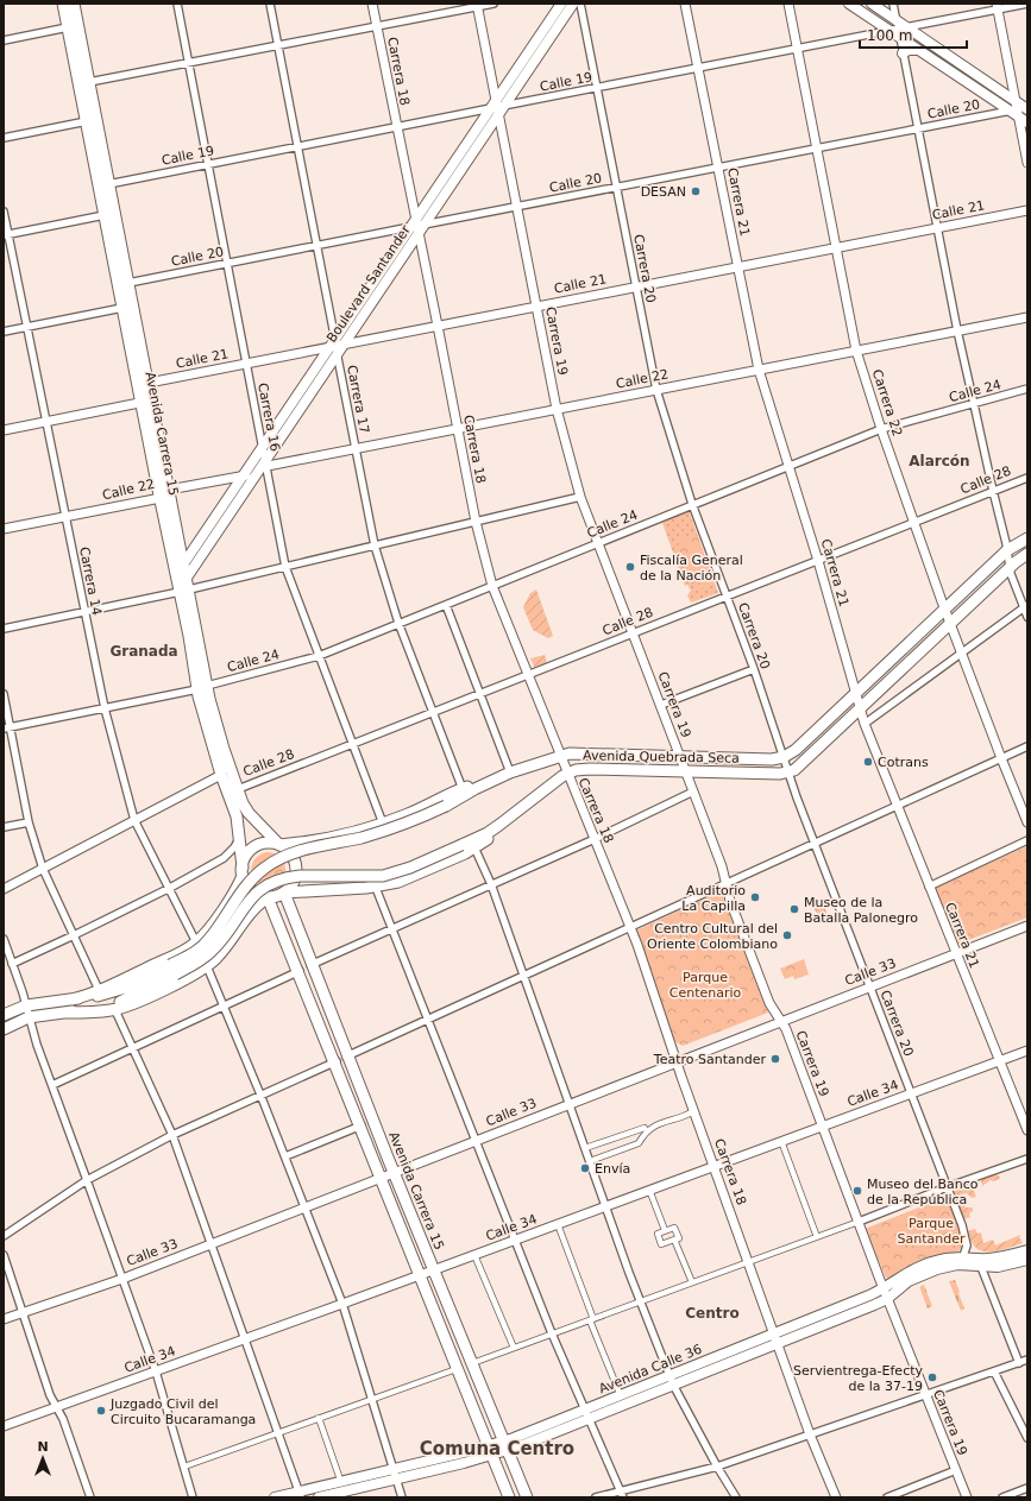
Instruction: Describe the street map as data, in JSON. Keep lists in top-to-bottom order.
{
  "streets": {
    "main road": [
      "Boulevard Santander",
      "Avenida Carrera 15",
      "Avenida Quebrada Seca",
      "Avenida Calle 36"
    ],
    "street": [
      "Carrera 18",
      "Calle 19",
      "Calle 20",
      "Carrera 21",
      "Calle 21",
      "Carrera 20",
      "Carrera 19",
      "Calle 22",
      "Calle 24",
      "Carrera 17",
      "Carrera 22",
      "Carrera 16",
      "Calle 28",
      "Carrera 14",
      "Calle 33",
      "Calle 34"
    ]
  },
  "crossings": [
    ["Carrera 18", "Calle 19"],
    ["Carrera 18", "Calle 20"],
    ["Carrera 18", "Calle 21"],
    ["Carrera 18", "Boulevard Santander"],
    ["Carrera 18", "Calle 22"],
    ["Carrera 18", "Calle 24"],
    ["Carrera 18", "Calle 28"],
    ["Carrera 18", "Avenida Quebrada Seca"],
    ["Carrera 18", "Calle 33"],
    ["Carrera 18", "Calle 34"],
    ["Carrera 18", "Avenida Calle 36"],
    ["Calle 19", "Carrera 21"],
    ["Calle 19", "Carrera 20"],
    ["Calle 19", "Boulevard Santander"],
    ["Calle 19", "Carrera 19"],
    ["Calle 19", "Carrera 17"],
    ["Calle 19", "Carrera 22"],
    ["Calle 19", "Carrera 16"],
    ["Calle 19", "Avenida Carrera 15"],
    ["Calle 20", "Carrera 21"],
    ["Calle 20", "Carrera 20"],
    ["Calle 20", "Boulevard Santander"],
    ["Calle 20", "Carrera 19"],
    ["Calle 20", "Carrera 17"],
    ["Calle 20", "Carrera 22"],
    ["Calle 20", "Carrera 16"],
    ["Calle 20", "Avenida Carrera 15"],
    ["Carrera 21", "Calle 21"],
    ["Carrera 21", "Calle 22"],
    ["Carrera 21", "Calle 24"],
    ["Carrera 21", "Calle 28"],
    ["Carrera 21", "Calle 33"],
    ["Carrera 21", "Calle 34"],
    ["Calle 21", "Carrera 20"],
    ["Calle 21", "Boulevard Santander"],
    ["Calle 21", "Carrera 19"],
    ["Calle 21", "Carrera 17"],
    ["Calle 21", "Carrera 22"],
    ["Calle 21", "Carrera 16"],
    ["Calle 21", "Avenida Carrera 15"],
    ["Carrera 20", "Calle 22"],
    ["Carrera 20", "Calle 24"],
    ["Carrera 20", "Calle 28"],
    ["Carrera 20", "Avenida Quebrada Seca"],
    ["Carrera 20", "Calle 33"],
    ["Carrera 20", "Calle 34"],
    ["Carrera 20", "Avenida Calle 36"],
    ["Boulevard Santander", "Carrera 19"],
    ["Boulevard Santander", "Calle 22"],
    ["Boulevard Santander", "Carrera 17"],
    ["Boulevard Santander", "Carrera 16"],
    ["Boulevard Santander", "Avenida Carrera 15"],
    ["Carrera 19", "Calle 22"],
    ["Carrera 19", "Calle 24"],
    ["Carrera 19", "Calle 28"],
    ["Carrera 19", "Avenida Quebrada Seca"],
    ["Carrera 19", "Calle 33"],
    ["Carrera 19", "Calle 34"],
    ["Carrera 19", "Avenida Calle 36"],
    ["Calle 22", "Carrera 17"],
    ["Calle 22", "Carrera 22"],
    ["Calle 22", "Carrera 16"],
    ["Calle 22", "Avenida Carrera 15"],
    ["Calle 22", "Carrera 14"],
    ["Calle 24", "Carrera 17"],
    ["Calle 24", "Carrera 22"],
    ["Calle 24", "Carrera 16"],
    ["Calle 24", "Avenida Carrera 15"],
    ["Calle 24", "Carrera 14"],
    ["Carrera 17", "Calle 28"],
    ["Carrera 22", "Calle 28"],
    ["Carrera 16", "Calle 28"],
    ["Avenida Carrera 15", "Calle 28"],
    ["Avenida Carrera 15", "Calle 33"],
    ["Avenida Carrera 15", "Calle 34"],
    ["Avenida Carrera 15", "Avenida Calle 36"]
  ],
  "districts": [
    "Alarcón",
    "Granada",
    "Centro",
    "Comuna Centro"
  ],
  "parks": ["Parque Centenario", "Parque Santander"],
  "places": [
    "DESAN",
    "Fiscalía General de la Nación",
    "Cotrans",
    "Auditorio La Capilla",
    "Museo de la Batalla Palonegro",
    "Centro Cultural del Oriente Colombiano",
    "Teatro Santander",
    "Envía",
    "Museo del Banco de la República",
    "Servientrega-Efecty de la 37-19",
    "Juzgado Civil del Circuito Bucaramanga"
  ],
  "scale_bar": "100 m",
  "north": "top"
}
